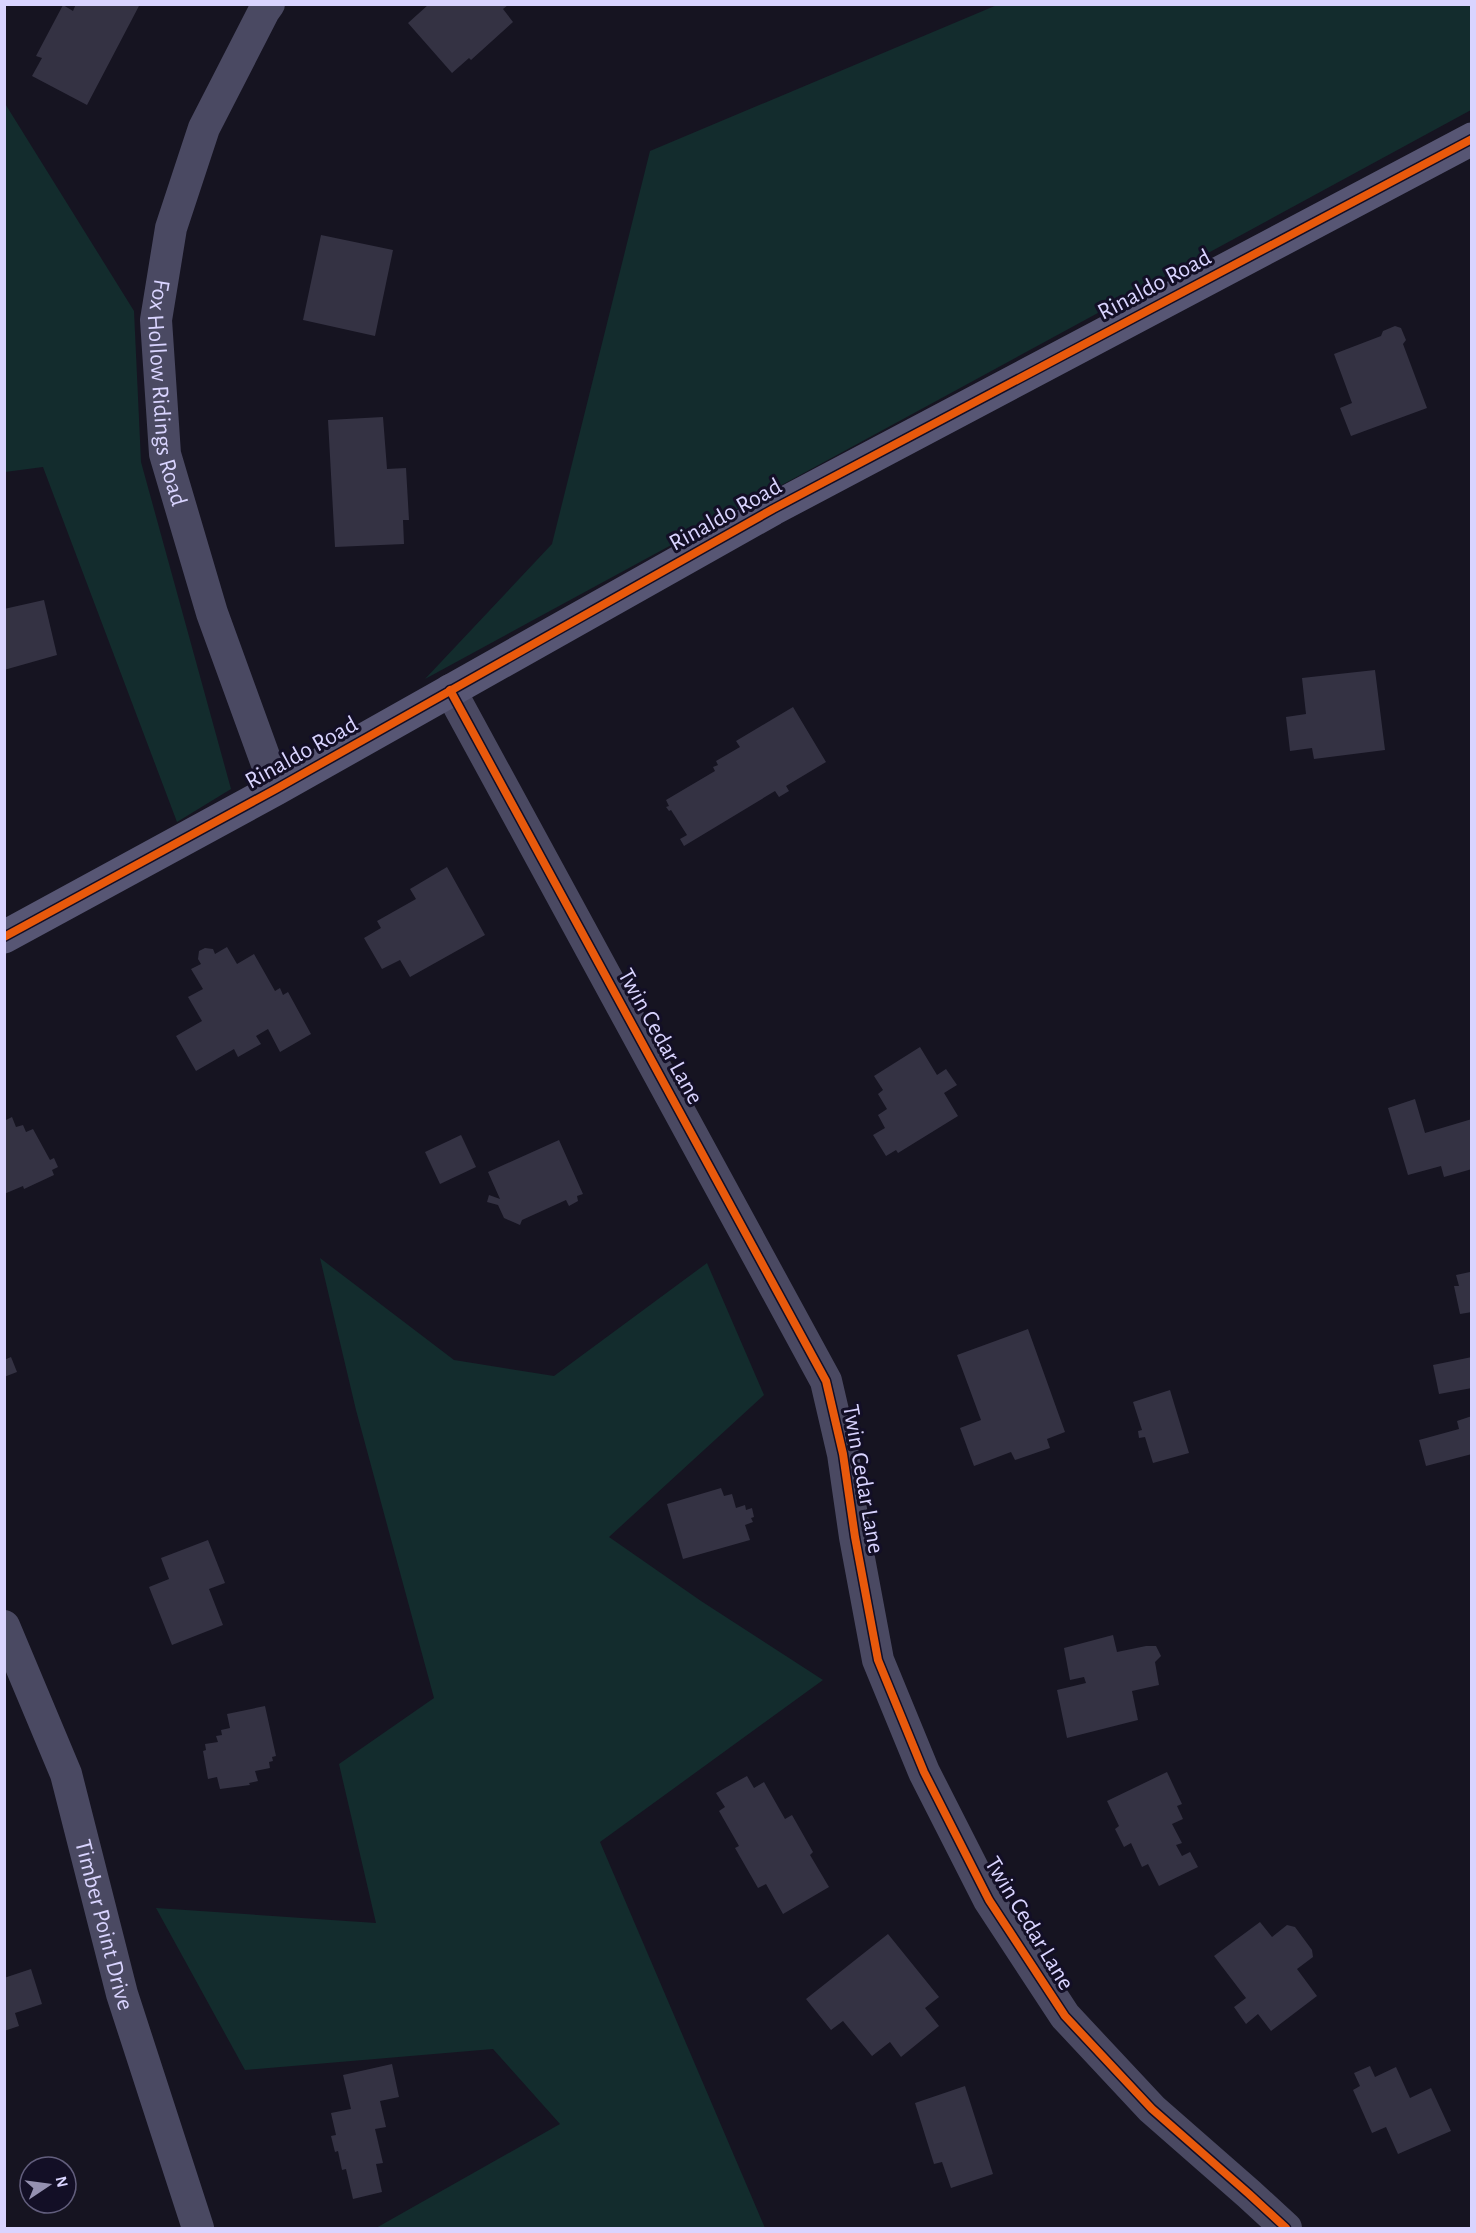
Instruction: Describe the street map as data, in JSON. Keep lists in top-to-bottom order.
{
  "streets": {
    "street": [
      "Rinaldo Road",
      "Fox Hollow Ridings Road",
      "Twin Cedar Lane",
      "Timber Point Drive"
    ]
  },
  "crossings": [
    ["Rinaldo Road", "Fox Hollow Ridings Road"],
    ["Rinaldo Road", "Twin Cedar Lane"]
  ],
  "north": "right"
}
